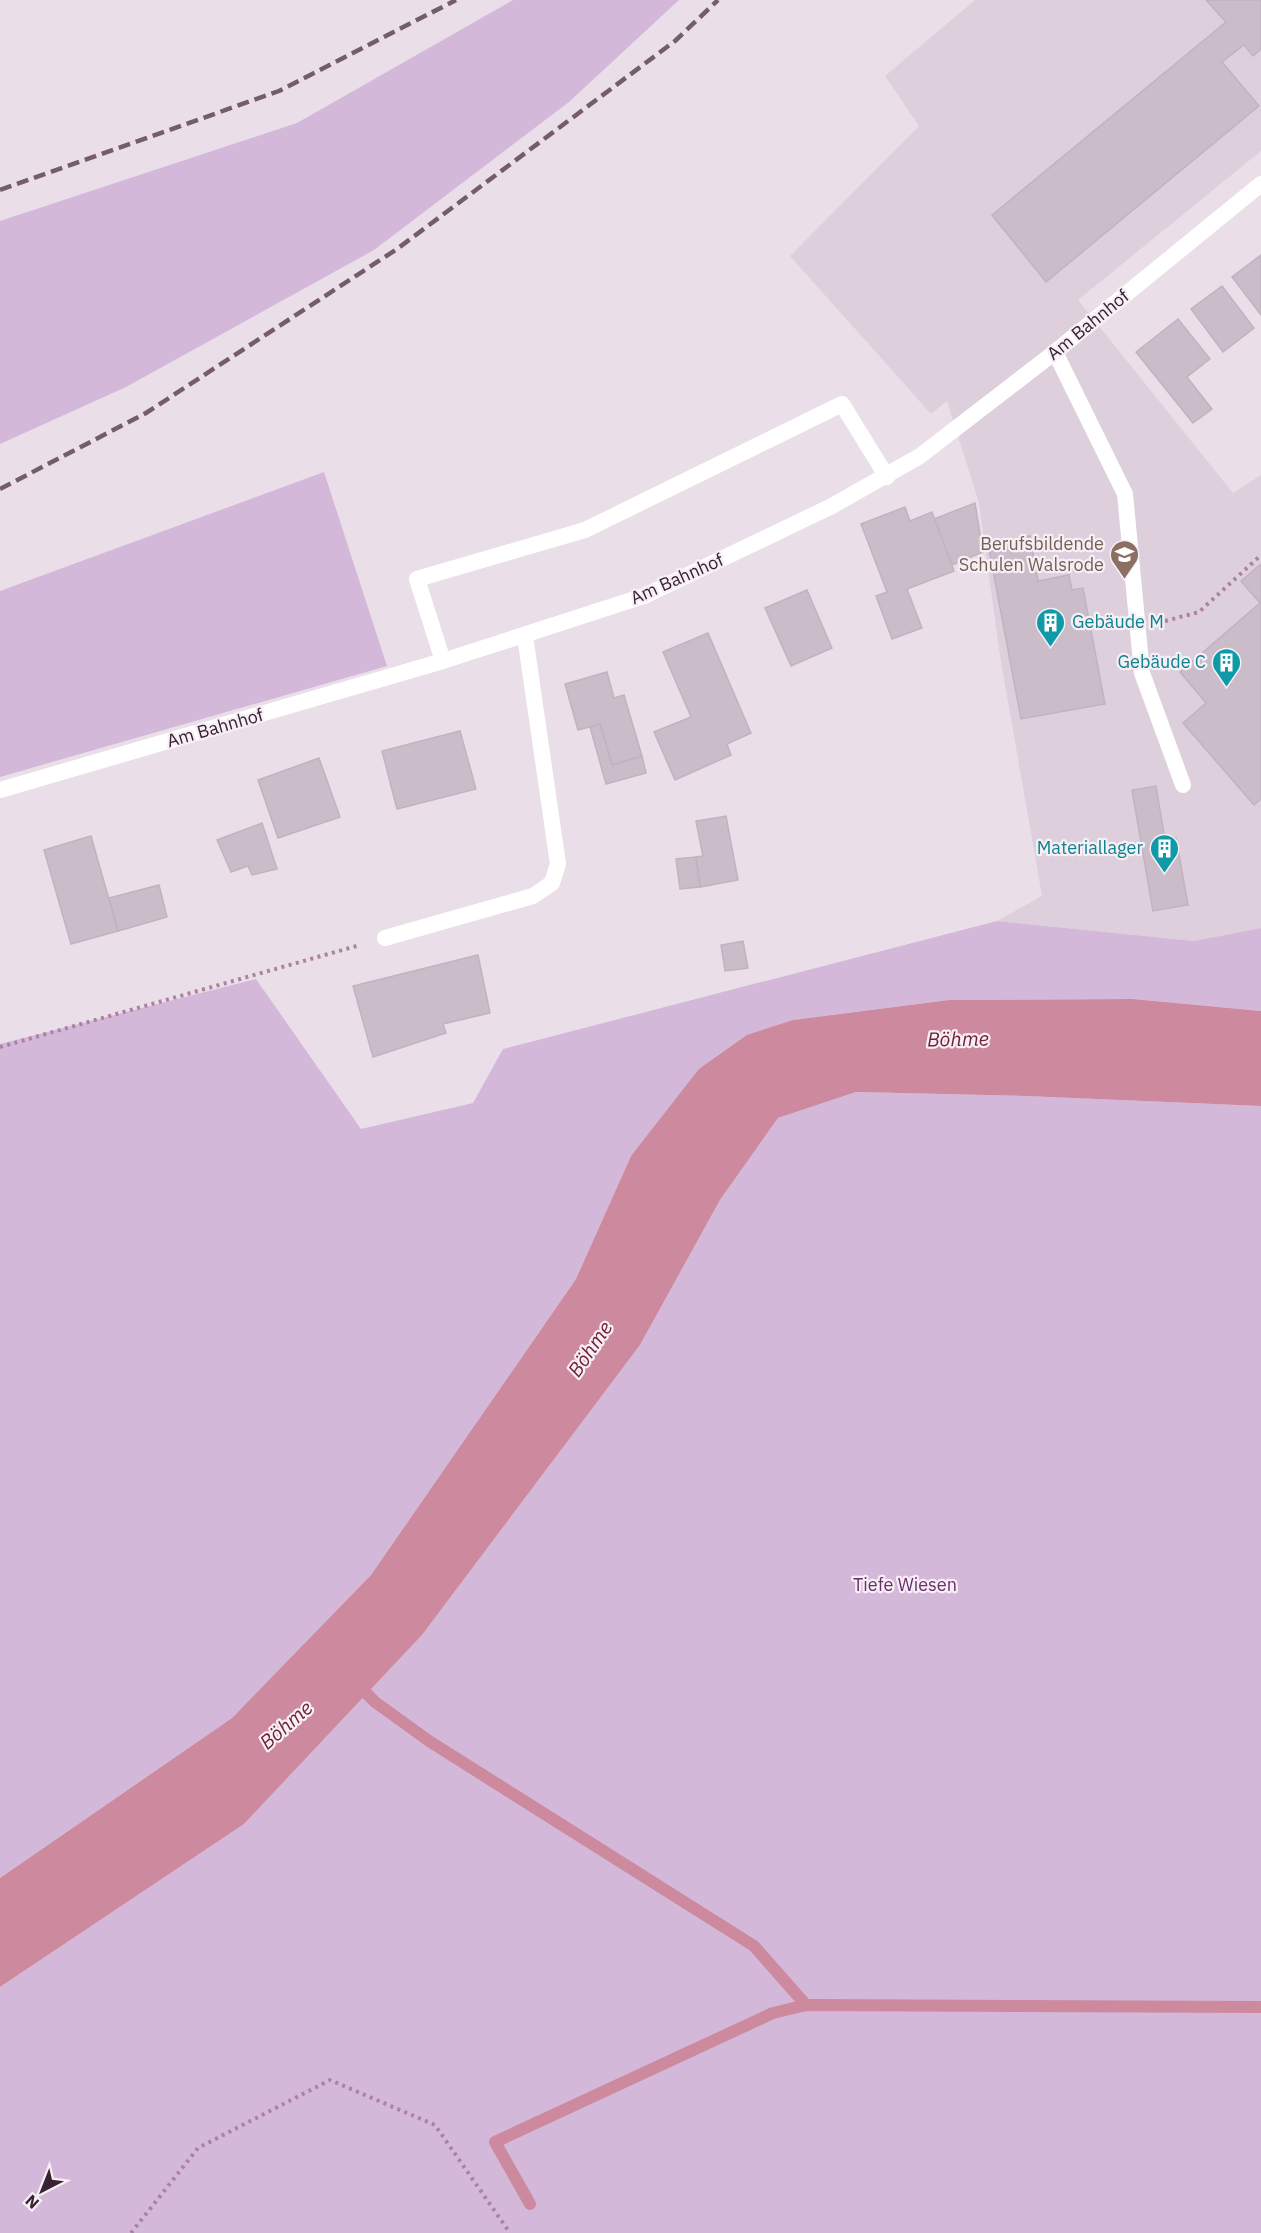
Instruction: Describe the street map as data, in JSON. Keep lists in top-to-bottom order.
{
  "streets": {
    "street": ["Am Bahnhof"]
  },
  "water": ["Böhme"],
  "parks": ["Tiefe Wiesen"],
  "places": {
    "school or university": ["Berufsbildende Schulen Walsrode"],
    "building": ["Gebäude M", "Gebäude C", "Materiallager"]
  },
  "north": "bottom left"
}
